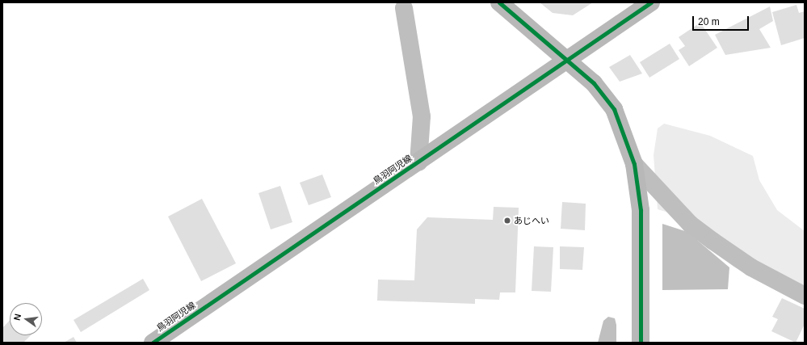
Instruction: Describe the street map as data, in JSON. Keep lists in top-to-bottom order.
{
  "streets": {
    "main road": ["鳥羽阿児線"]
  },
  "places": ["あじへい"],
  "scale_bar": "20 m",
  "north": "left"
}
